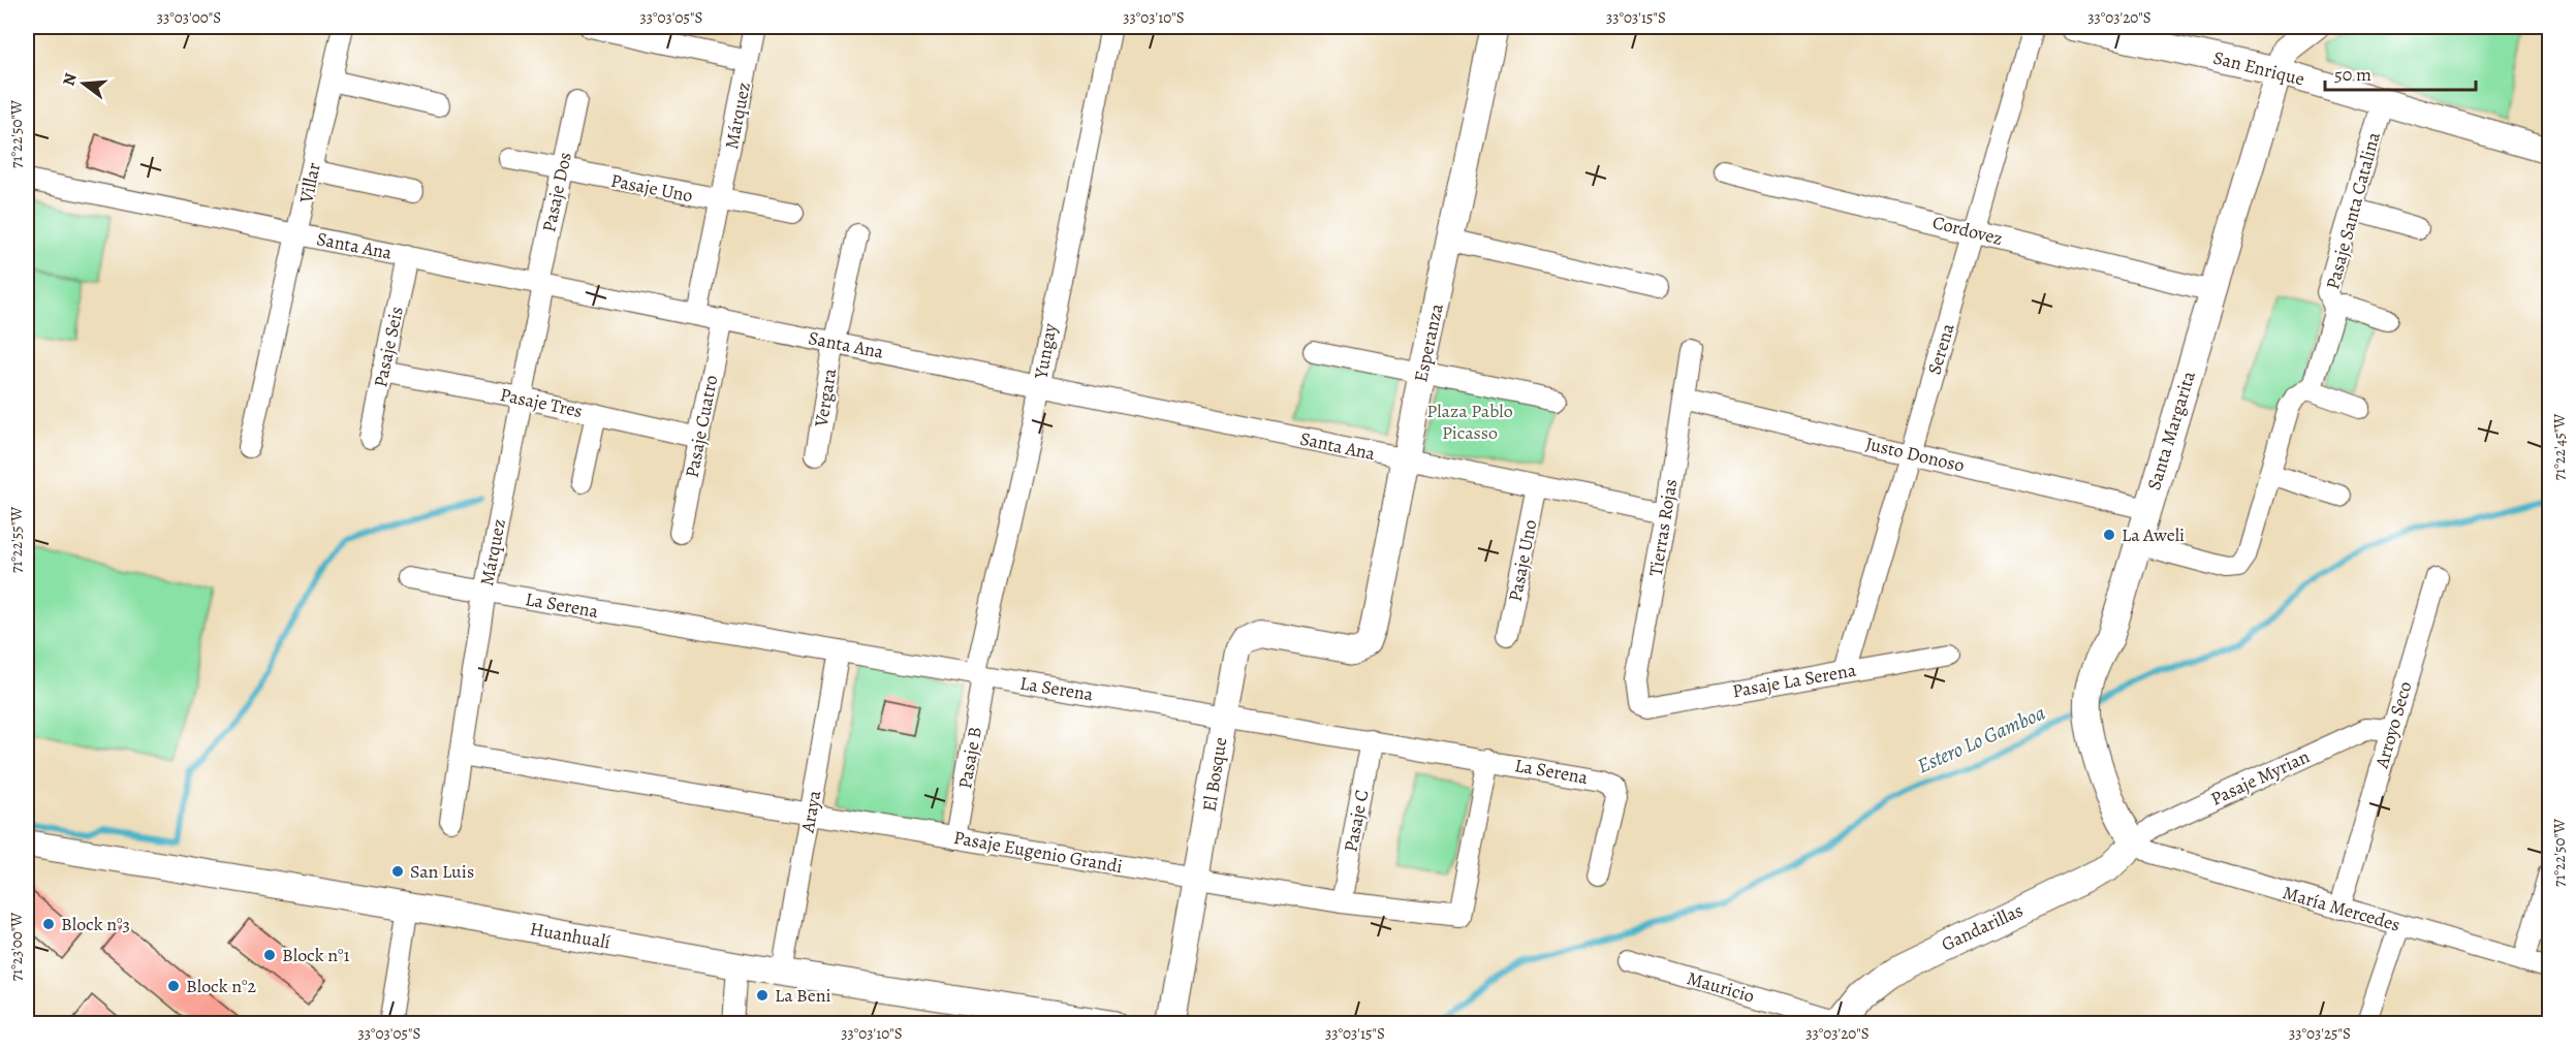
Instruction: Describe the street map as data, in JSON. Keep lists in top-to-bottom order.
{
  "streets": {
    "street": [
      "San Enrique",
      "Márquez",
      "Villar",
      "Pasaje Uno",
      "Pasaje Dos",
      "Pasaje Santa Catalina",
      "Cordovez",
      "Santa Ana",
      "Esperanza",
      "Pasaje Seis",
      "Serena",
      "Yungay",
      "Vergara",
      "Pasaje Tres",
      "Pasaje Cuatro",
      "Santa Margarita",
      "Justo Donoso",
      "Tierras Rojas",
      "La Serena",
      "Pasaje La Serena",
      "Arroyo Seco",
      "Pasaje B",
      "El Bosque",
      "Pasaje Myrian",
      "Araya",
      "Pasaje C",
      "Pasaje Eugenio Grandi",
      "María Mercedes",
      "Gandarillas",
      "Huanhualí",
      "Mauricio"
    ]
  },
  "crossings": [
    ["San Enrique", "Pasaje Santa Catalina"],
    ["San Enrique", "Santa Margarita"],
    ["Márquez", "Pasaje Uno"],
    ["Márquez", "Pasaje Dos"],
    ["Márquez", "Santa Ana"],
    ["Márquez", "Pasaje Tres"],
    ["Márquez", "La Serena"],
    ["Márquez", "Pasaje Eugenio Grandi"],
    ["Villar", "Santa Ana"],
    ["Pasaje Uno", "Pasaje Dos"],
    ["Pasaje Uno", "Santa Ana"],
    ["Pasaje Dos", "Santa Ana"],
    ["Pasaje Santa Catalina", "Santa Margarita"],
    ["Cordovez", "Serena"],
    ["Cordovez", "Santa Margarita"],
    ["Santa Ana", "Esperanza"],
    ["Santa Ana", "Pasaje Seis"],
    ["Santa Ana", "Yungay"],
    ["Santa Ana", "Vergara"],
    ["Santa Ana", "Pasaje Cuatro"],
    ["Santa Ana", "Tierras Rojas"],
    ["Esperanza", "El Bosque"],
    ["Pasaje Seis", "Pasaje Tres"],
    ["Serena", "Justo Donoso"],
    ["Serena", "Pasaje La Serena"],
    ["Yungay", "La Serena"],
    ["Yungay", "Pasaje B"],
    ["Pasaje Tres", "Pasaje Cuatro"],
    ["Santa Margarita", "Justo Donoso"],
    ["Santa Margarita", "Pasaje Myrian"],
    ["Santa Margarita", "María Mercedes"],
    ["Santa Margarita", "Gandarillas"],
    ["Justo Donoso", "Tierras Rojas"],
    ["Tierras Rojas", "Pasaje La Serena"],
    ["La Serena", "Pasaje B"],
    ["La Serena", "El Bosque"],
    ["La Serena", "Araya"],
    ["La Serena", "Pasaje C"],
    ["La Serena", "Pasaje Eugenio Grandi"],
    ["Arroyo Seco", "Pasaje Myrian"],
    ["Arroyo Seco", "María Mercedes"],
    ["Pasaje B", "Pasaje Eugenio Grandi"],
    ["El Bosque", "Pasaje Eugenio Grandi"],
    ["Pasaje Myrian", "María Mercedes"],
    ["Pasaje Myrian", "Gandarillas"],
    ["Araya", "Pasaje Eugenio Grandi"],
    ["Araya", "Huanhualí"],
    ["Pasaje C", "Pasaje Eugenio Grandi"],
    ["María Mercedes", "Gandarillas"],
    ["Gandarillas", "Mauricio"]
  ],
  "water": ["Estero Lo Gamboa"],
  "parks": ["Plaza Pablo Picasso"],
  "places": [
    "La Aweli",
    "San Luis",
    "Block n°3",
    "Block n°1",
    "Block n°2",
    "La Beni"
  ],
  "scale_bar": "50 m",
  "north": "left",
  "coordinates": [
    "33°03'00\"S",
    "33°03'05\"S",
    "33°03'10\"S",
    "33°03'15\"S",
    "33°03'20\"S",
    "71°22'50\"W",
    "71°22'45\"W",
    "71°22'55\"W",
    "71°23'00\"W",
    "33°03'25\"S"
  ]
}
